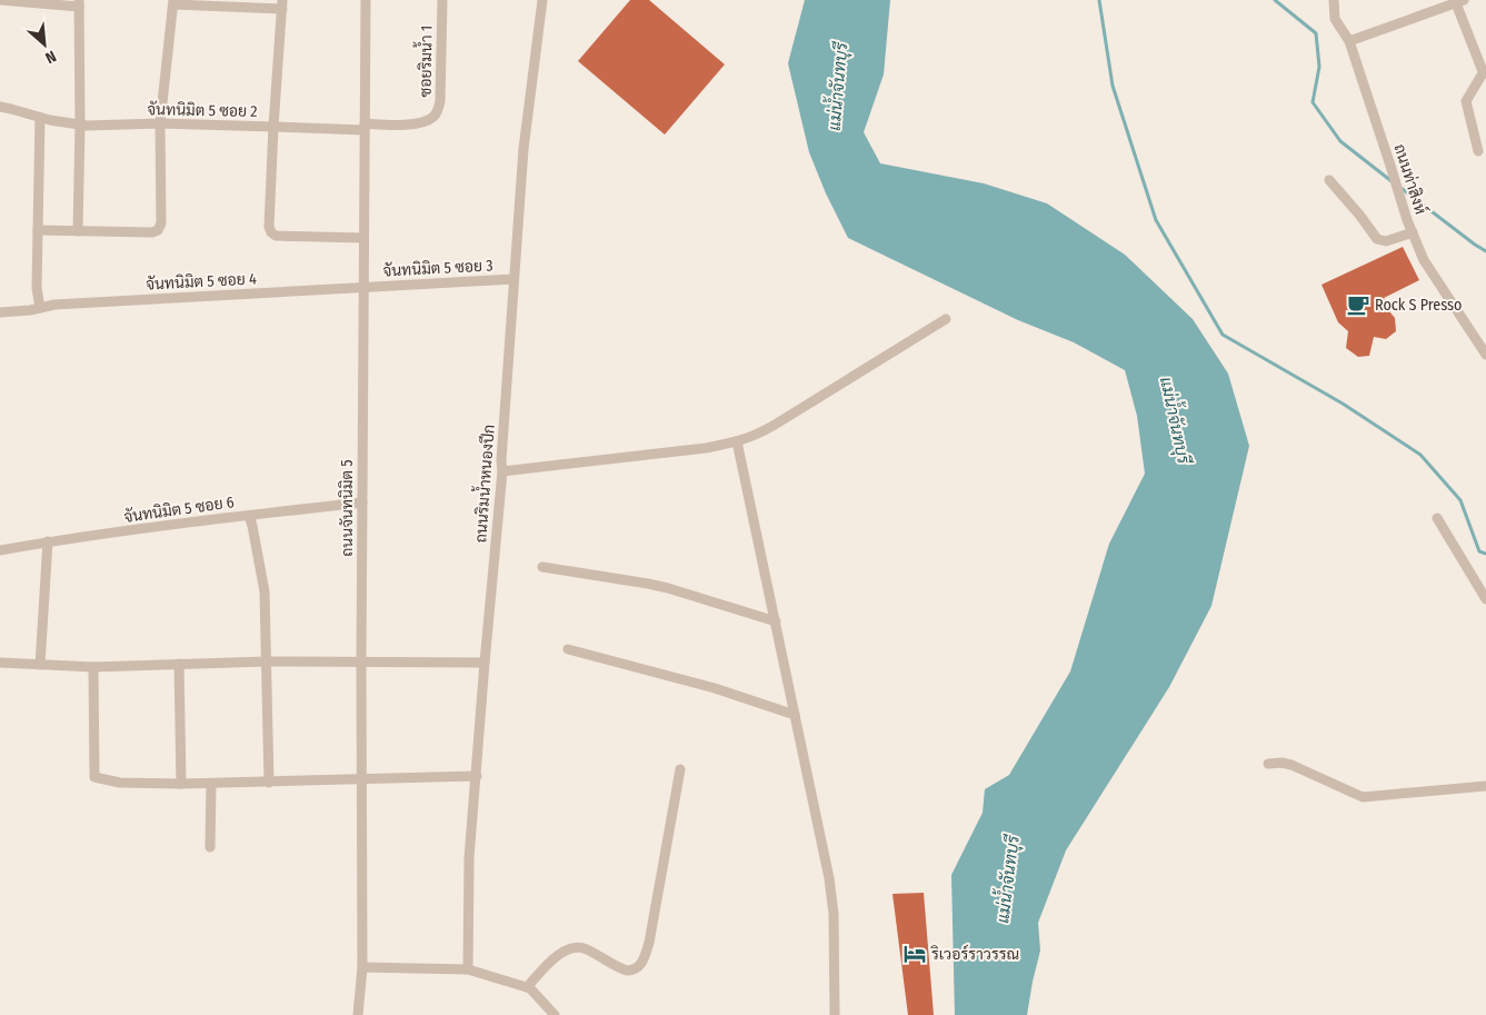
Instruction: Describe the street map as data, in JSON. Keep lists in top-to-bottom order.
{
  "streets": {
    "street": [
      "ซอยริมน้ำ 1",
      "จันทนิมิต 5 ซอย 2",
      "ถนนท่าสิงห์",
      "จันทนิมิต 5 ซอย 3",
      "จันทนิมิต 5 ซอย 4",
      "ถนนริมน้ำหนองปึก",
      "ถนนจันทนิมิต 5",
      "จันทนิมิต 5 ซอย 6"
    ]
  },
  "crossings": [
    ["ซอยริมน้ำ 1", "จันทนิมิต 5 ซอย 2"],
    ["ซอยริมน้ำ 1", "ถนนจันทนิมิต 5"],
    ["จันทนิมิต 5 ซอย 2", "ถนนจันทนิมิต 5"],
    ["จันทนิมิต 5 ซอย 3", "จันทนิมิต 5 ซอย 4"],
    ["จันทนิมิต 5 ซอย 3", "ถนนริมน้ำหนองปึก"],
    ["จันทนิมิต 5 ซอย 3", "ถนนจันทนิมิต 5"],
    ["จันทนิมิต 5 ซอย 4", "ถนนจันทนิมิต 5"],
    ["ถนนจันทนิมิต 5", "จันทนิมิต 5 ซอย 6"]
  ],
  "water": ["แม่น้ำจันทบุรี"],
  "places": {
    "cafe": ["Rock S Presso"],
    "hotel": ["ริเวอร์ราวรรณ"]
  },
  "north": "bottom right"
}
